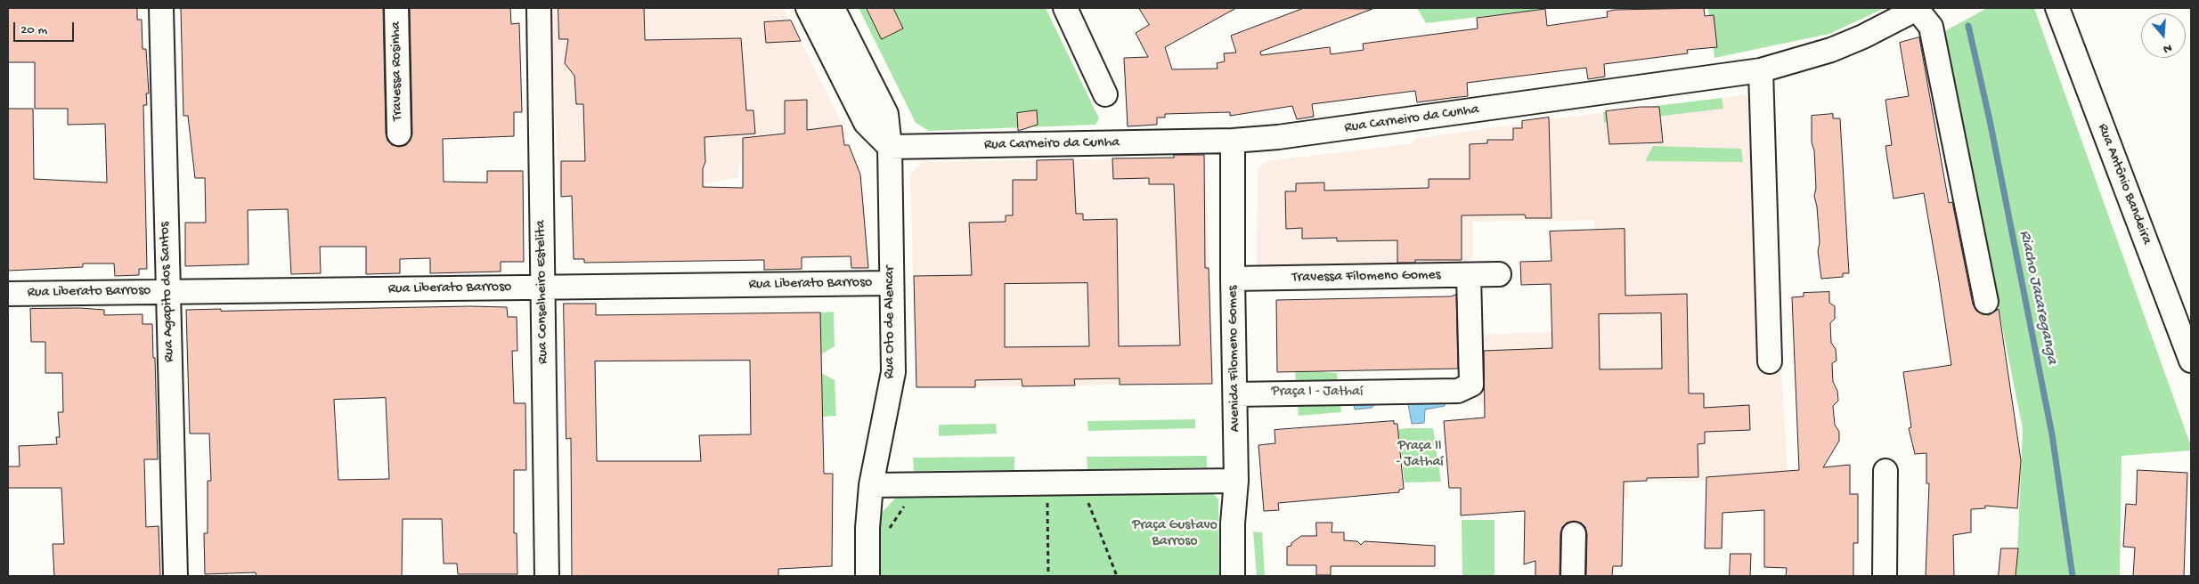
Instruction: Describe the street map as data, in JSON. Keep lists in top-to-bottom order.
{
  "streets": {
    "street": [
      "Travessa Rosinha",
      "Rua Carneiro da Cunha",
      "Rua Antônio Bandeira",
      "Travessa Filomeno Gomes",
      "Rua Liberato Barroso",
      "Rua Agapito dos Santos",
      "Rua Conselheiro Estelita",
      "Rua Oto de Alencar",
      "Avenida Filomeno Gomes"
    ]
  },
  "crossings": [
    ["Rua Carneiro da Cunha", "Rua Oto de Alencar"],
    ["Rua Carneiro da Cunha", "Avenida Filomeno Gomes"],
    ["Travessa Filomeno Gomes", "Avenida Filomeno Gomes"],
    ["Rua Liberato Barroso", "Rua Agapito dos Santos"],
    ["Rua Liberato Barroso", "Rua Conselheiro Estelita"],
    ["Rua Liberato Barroso", "Rua Oto de Alencar"]
  ],
  "water": ["Riacho Jacareganga"],
  "parks": ["Praça I - Jathaí", "Praça II - Jathaí", "Praça Gustavo Barroso"],
  "scale_bar": "20 m",
  "north": "bottom"
}
